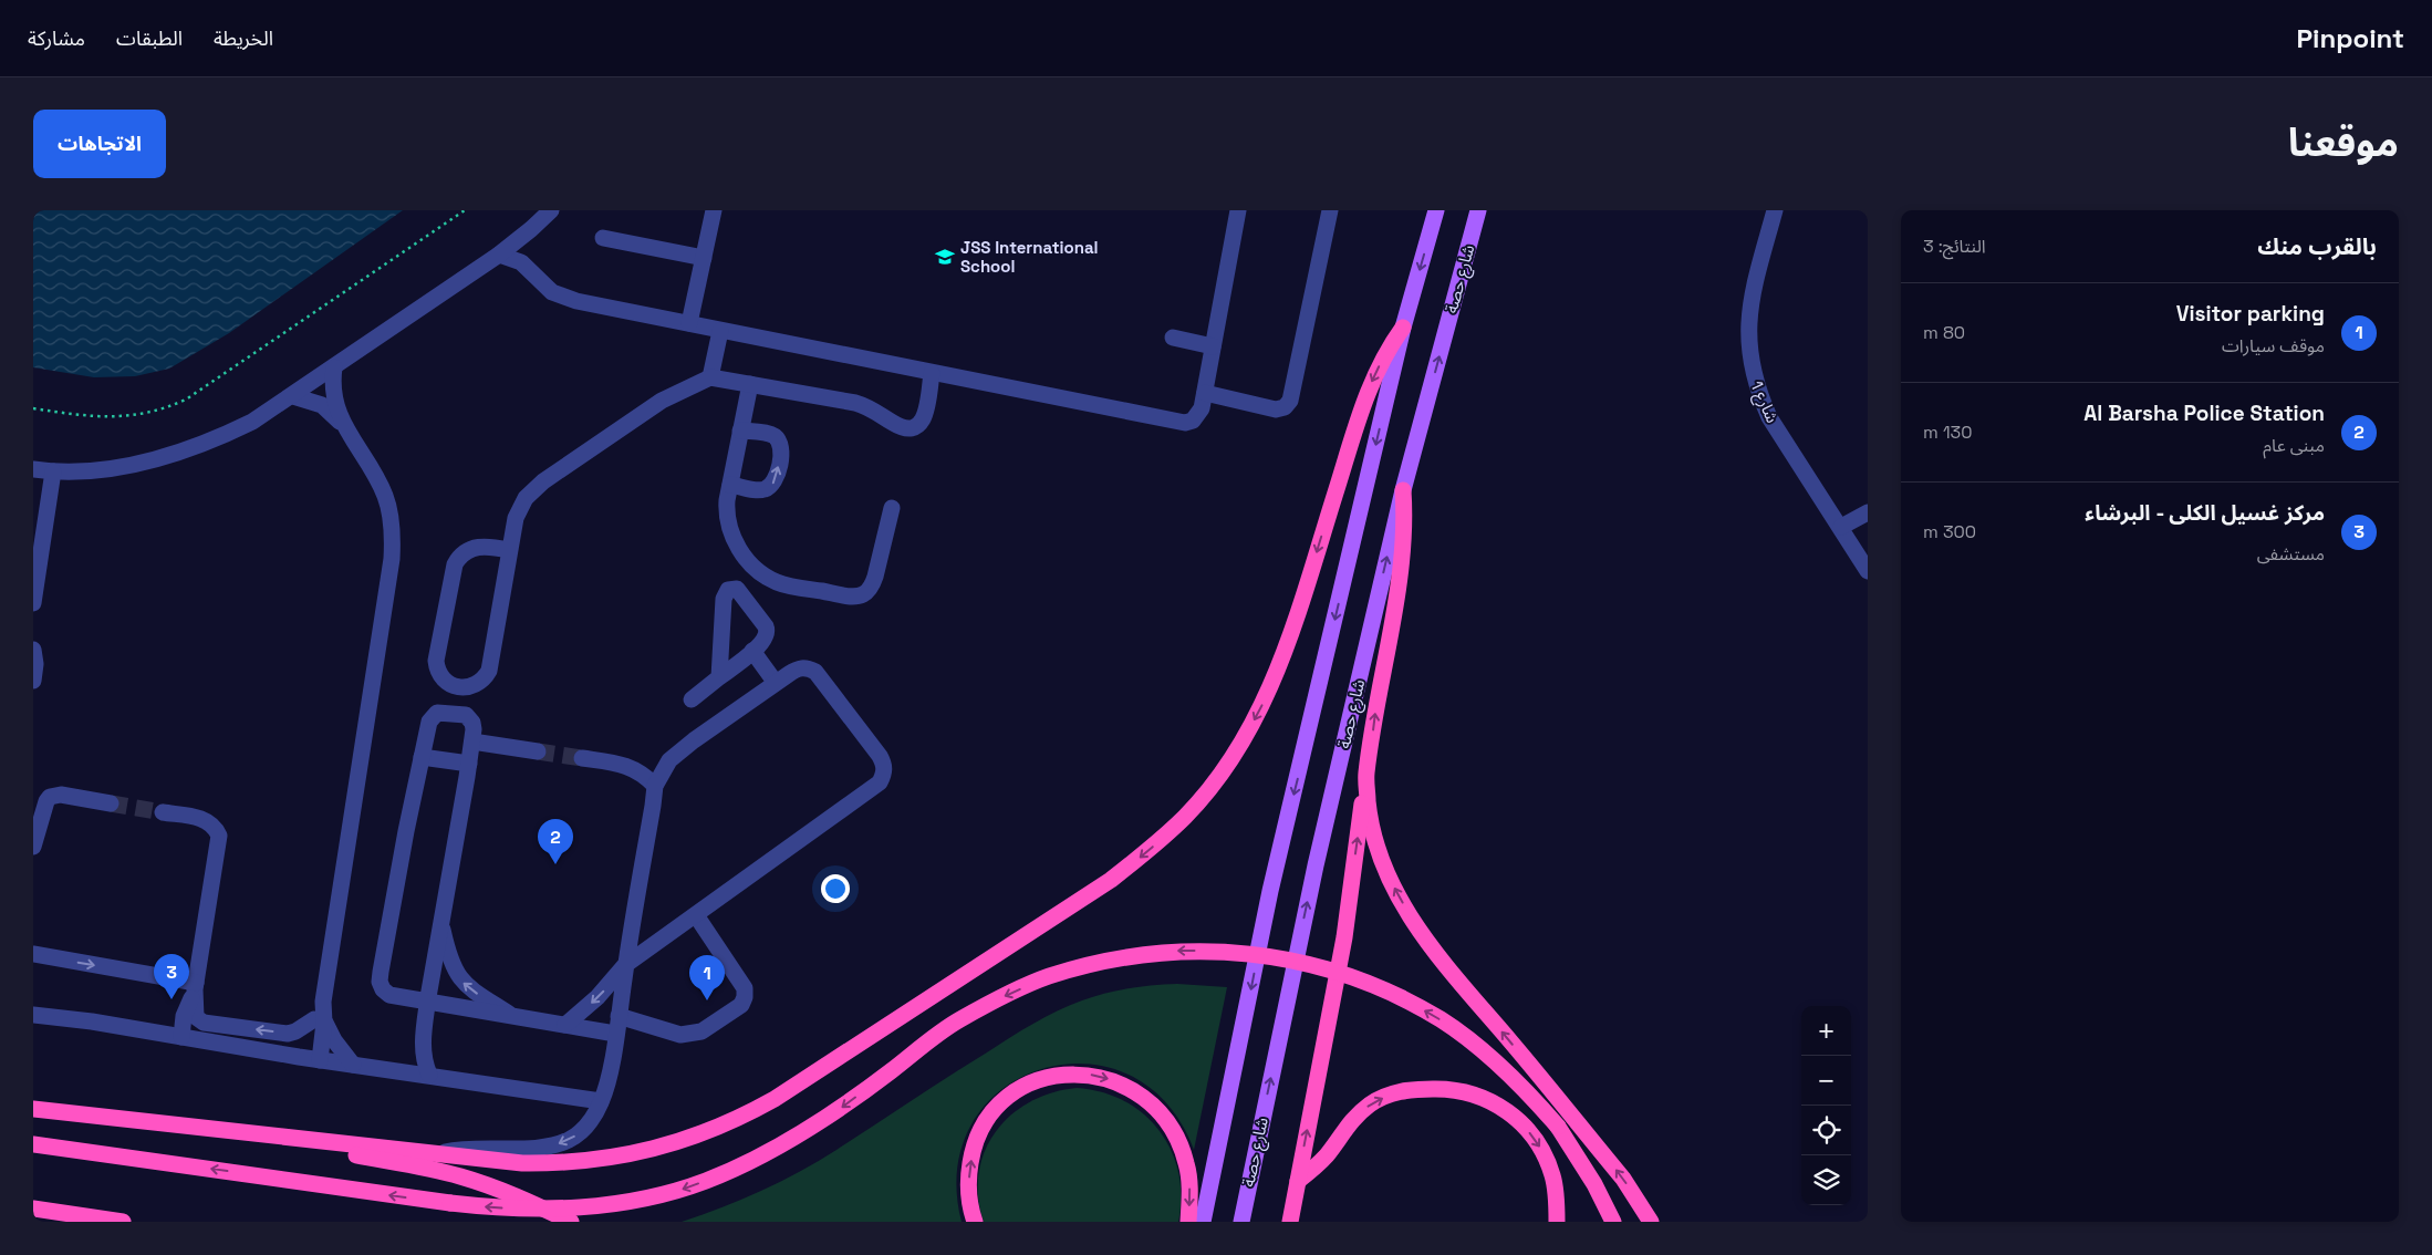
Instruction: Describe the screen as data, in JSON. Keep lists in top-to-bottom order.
{
  "streets": {
    "main road": ["شارع حصة"],
    "street": ["شارع 1"]
  },
  "places": {
    "school or university": ["JSS International School"]
  },
  "page": {
    "header": "Pinpoint",
    "nav": ["الخريطة", "الطبقات", "مشاركة"],
    "title": "موقعنا",
    "buttons": "الاتجاهات",
    "heading": ["بالقرب منك", "النتائج: 3"],
    "list": [
      {
        "mark": "1",
        "name": "Visitor parking",
        "note": "موقف سيارات",
        "value": "80 m"
      },
      {
        "mark": "2",
        "name": "Al Barsha Police Station",
        "note": "مبنى عام",
        "value": "130 m"
      },
      {
        "mark": "3",
        "name": "مركز غسيل الكلى - البرشاء",
        "note": "مستشفى",
        "value": "300 m"
      }
    ],
    "pins": ["2", "3", "1"],
    "map_buttons": ["+", "−"]
  }
}
